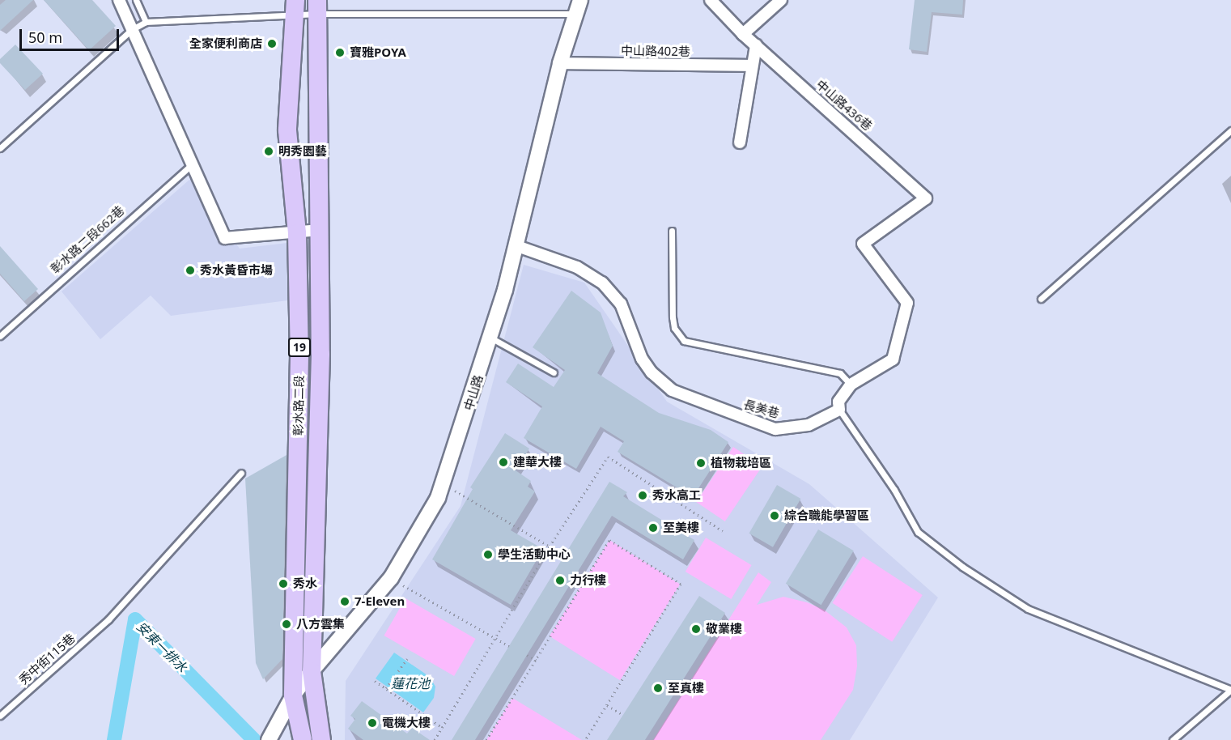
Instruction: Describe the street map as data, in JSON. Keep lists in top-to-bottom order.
{
  "streets": {
    "main road": ["19", "彰水路二段"],
    "street": [
      "中山路402巷",
      "中山路436巷",
      "中山路",
      "長美巷"
    ],
    "lane": ["彰水路二段662巷", "秀中街115巷"]
  },
  "crossings": [
    ["中山路402巷", "中山路"],
    ["19", "中山路"],
    ["19", "彰水路二段"],
    ["中山路", "彰水路二段"],
    ["中山路", "長美巷"]
  ],
  "water": ["安東一排水", "蓮花池"],
  "places": [
    "全家便利商店",
    "寶雅POYA",
    "明秀園藝",
    "秀水黃昏市場",
    "建華大樓",
    "植物栽培區",
    "秀水高工",
    "綜合職能學習區",
    "至美樓",
    "學生活動中心",
    "力行樓",
    "秀水",
    "7-Eleven",
    "八方雲集",
    "敬業樓",
    "至真樓",
    "電機大樓"
  ],
  "scale_bar": "50 m"
}
